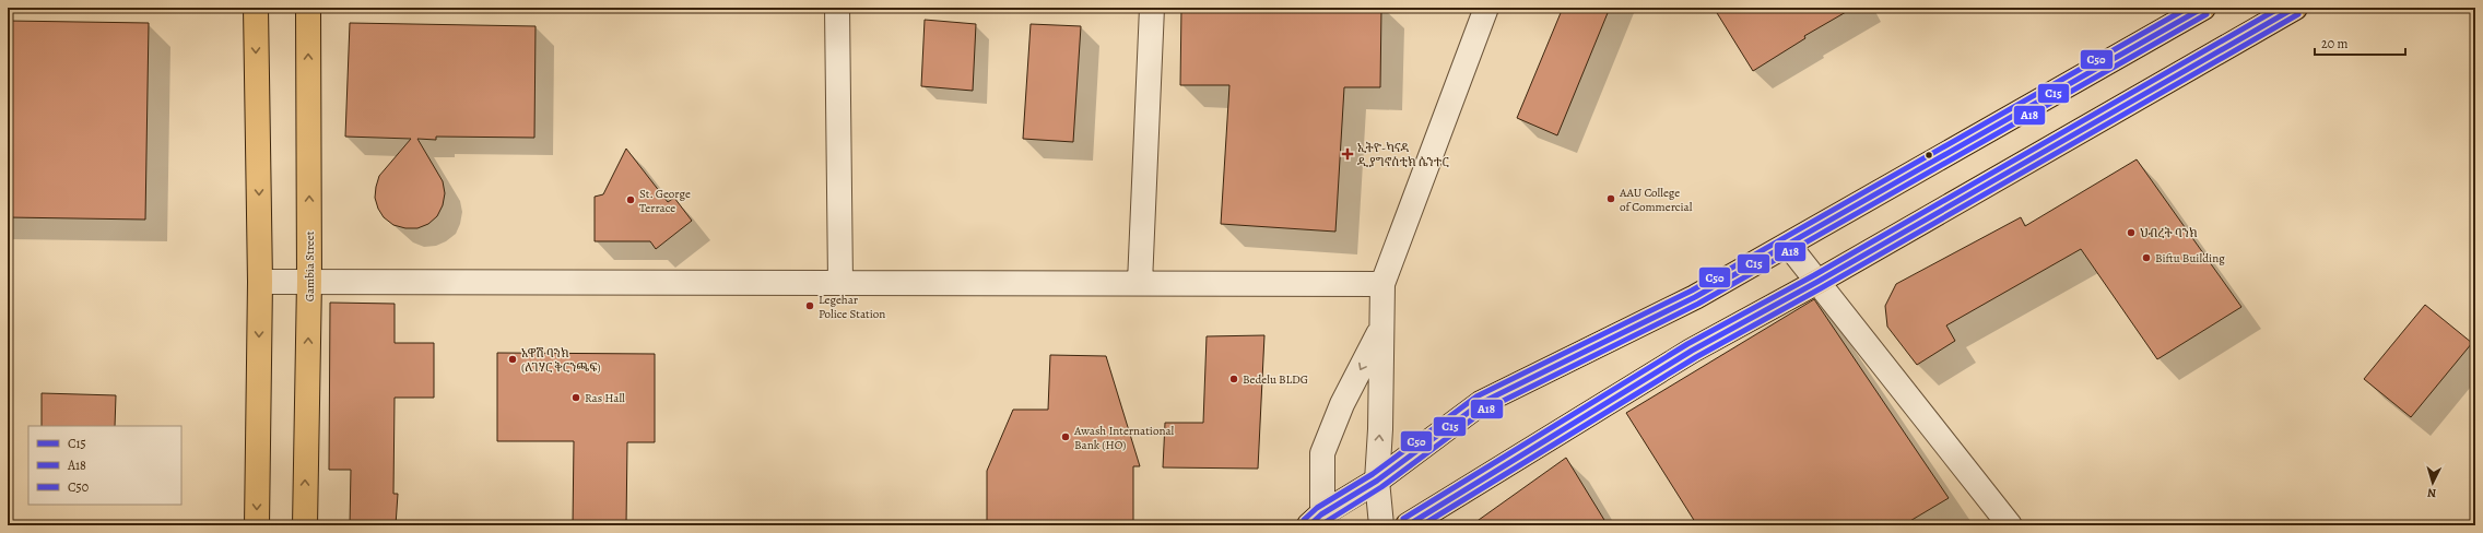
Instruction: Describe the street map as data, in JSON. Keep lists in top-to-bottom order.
{
  "streets": {
    "main road": ["Gambia Street"]
  },
  "places": {
    "health": ["ኢትዮ-ካናዳ ዲያግኖስቲክ ሴንተር"],
    "other": [
      "AAU College of Commercial",
      "St. George Terrace",
      "ህብረት ባንክ",
      "Biftu Building",
      "Legehar Police Station",
      "አዋሽ ባንክ (ለገሃር ቅርንጫፍ)",
      "Bedelu BLDG",
      "Ras Hall",
      "Awash International Bank (HO)"
    ]
  },
  "lines": ["transit line C15", "transit line C50", "transit line A18"],
  "legend": ["C15", "A18", "C50"],
  "scale_bar": "20 m",
  "north": "bottom"
}
